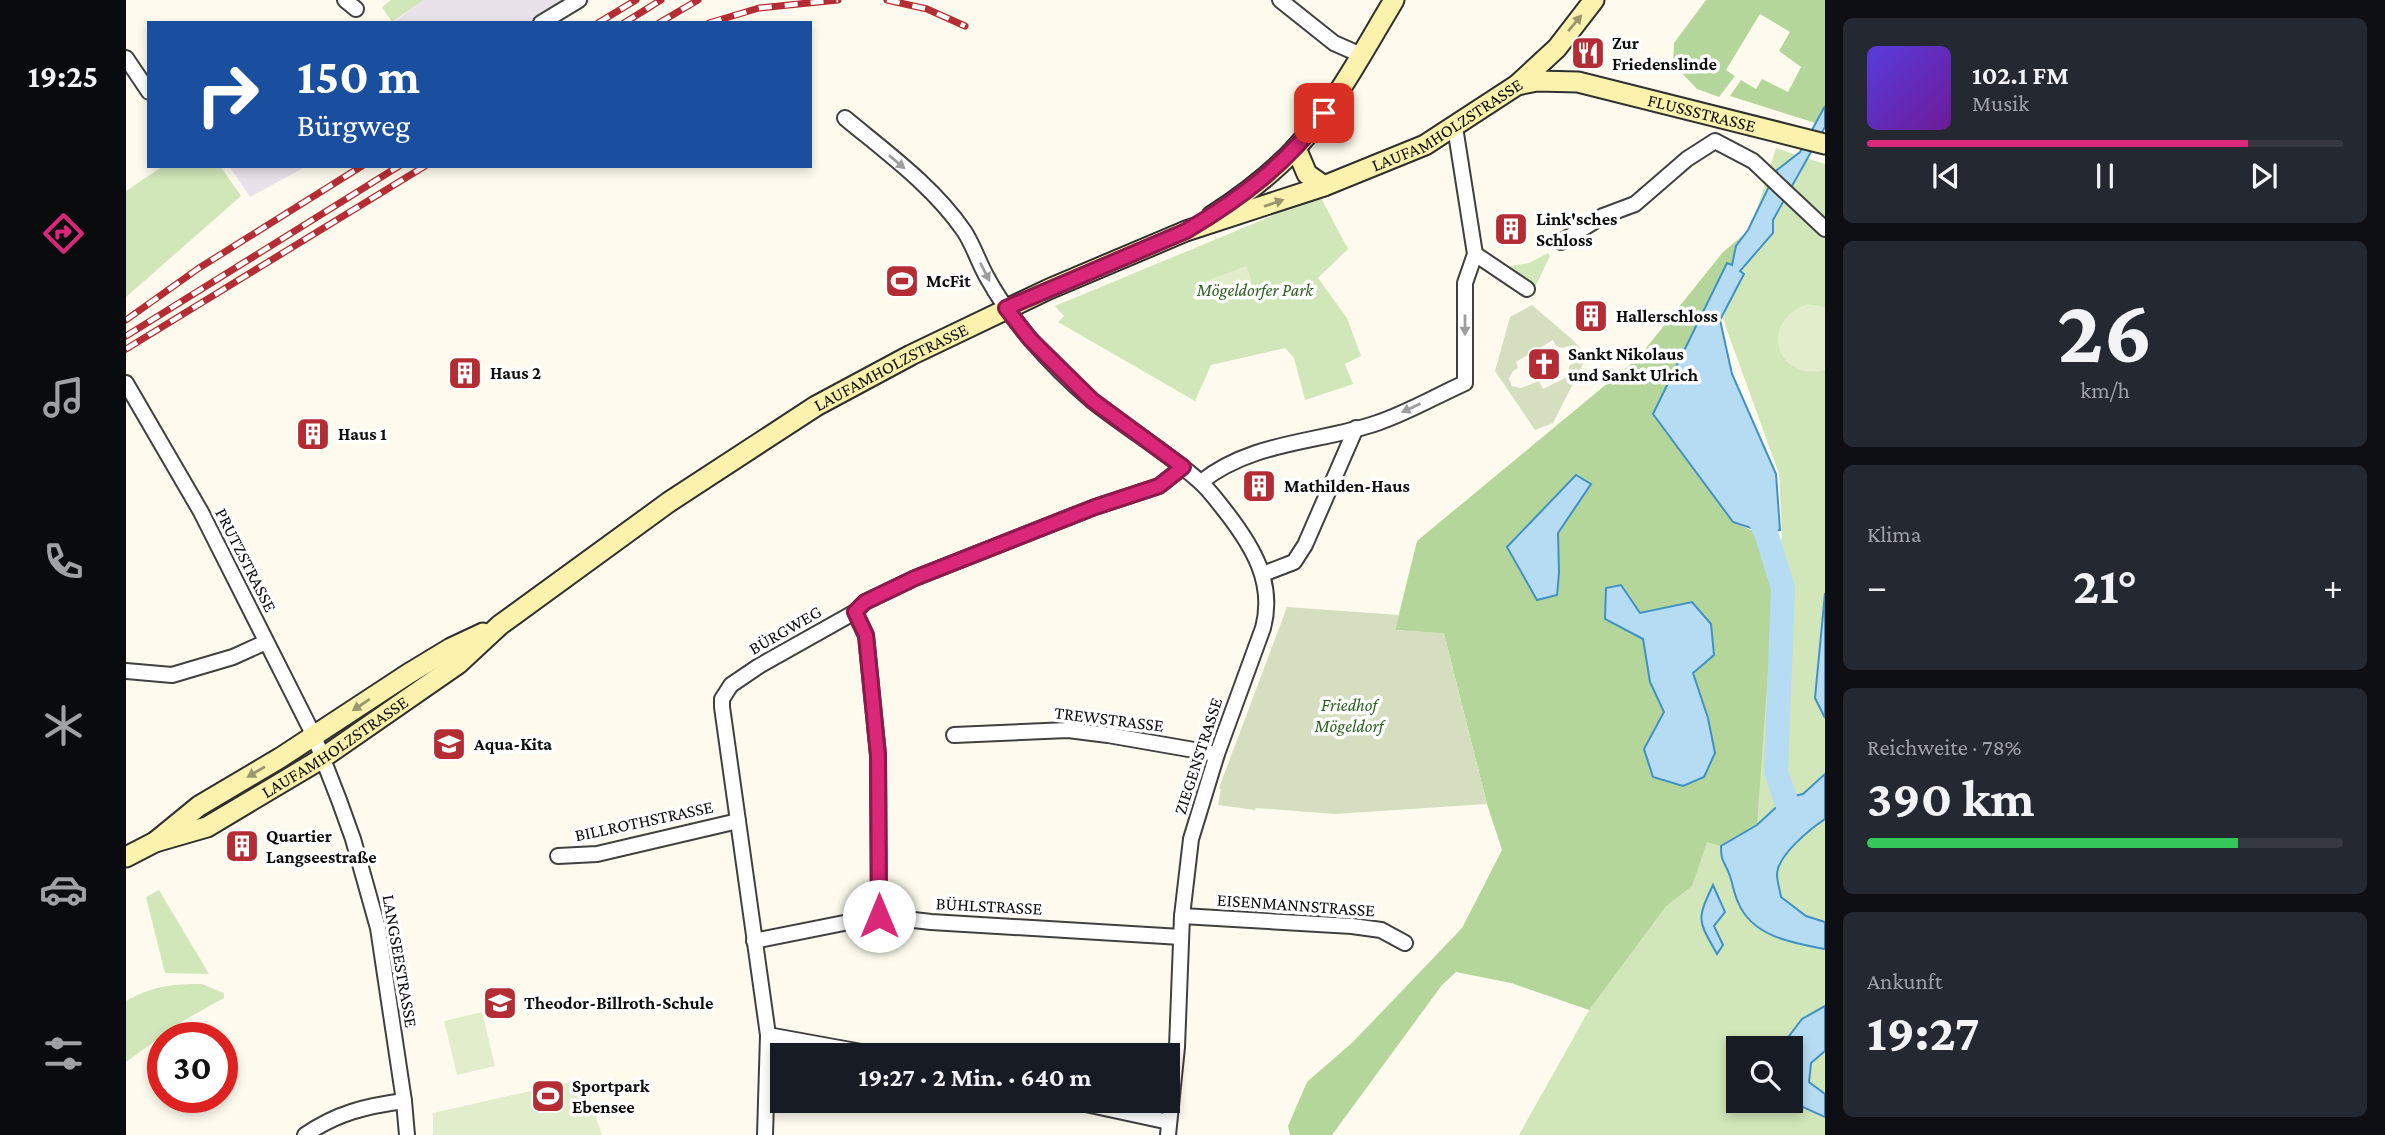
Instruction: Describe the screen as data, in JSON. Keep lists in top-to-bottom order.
{
  "streets": {
    "main road": ["FLUSSSTRASSE", "LAUFAMHOLZSTRASSE"],
    "street": [
      "PRUTZSTRASSE",
      "BÜRGWEG",
      "TREWSTRASSE",
      "ZIEGENSTRASSE",
      "BILLROTHSTRASSE",
      "EISENMANNSTRASSE",
      "BÜHLSTRASSE",
      "LANGSEESTRASSE"
    ]
  },
  "crossings": [
    ["FLUSSSTRASSE", "LAUFAMHOLZSTRASSE"],
    ["LAUFAMHOLZSTRASSE", "PRUTZSTRASSE"],
    ["LAUFAMHOLZSTRASSE", "LANGSEESTRASSE"],
    ["PRUTZSTRASSE", "LANGSEESTRASSE"],
    ["BÜRGWEG", "BILLROTHSTRASSE"],
    ["BÜRGWEG", "BÜHLSTRASSE"],
    ["TREWSTRASSE", "ZIEGENSTRASSE"],
    ["ZIEGENSTRASSE", "EISENMANNSTRASSE"],
    ["ZIEGENSTRASSE", "BÜHLSTRASSE"]
  ],
  "parks": ["Mögeldorfer Park", "Friedhof Mögeldorf"],
  "places": {
    "restaurant": ["Zur Friedenslinde"],
    "building": [
      "Link'sches Schloss",
      "Hallerschloss",
      "Haus 2",
      "Haus 1",
      "Mathilden-Haus",
      "Quartier Langseestraße"
    ],
    "sports": ["McFit", "Sportpark Ebensee"],
    "church": ["Sankt Nikolaus und Sankt Ulrich"],
    "school or university": ["Aqua-Kita", "Theodor-Billroth-Schule"]
  },
  "page": {
    "tabs": "19:25",
    "turn": ["150 m", "Bürgweg"],
    "song": ["102.1 FM", "Musik"],
    "tile": [
      ["26", "km/h"],
      "Klima",
      ["Reichweite · 78%", "390 km"],
      ["Ankunft", "19:27"]
    ],
    "heat": ["−", "21°", "+"],
    "limit": "30",
    "trip": "19:27 · 2 Min. · 640 m"
  }
}
